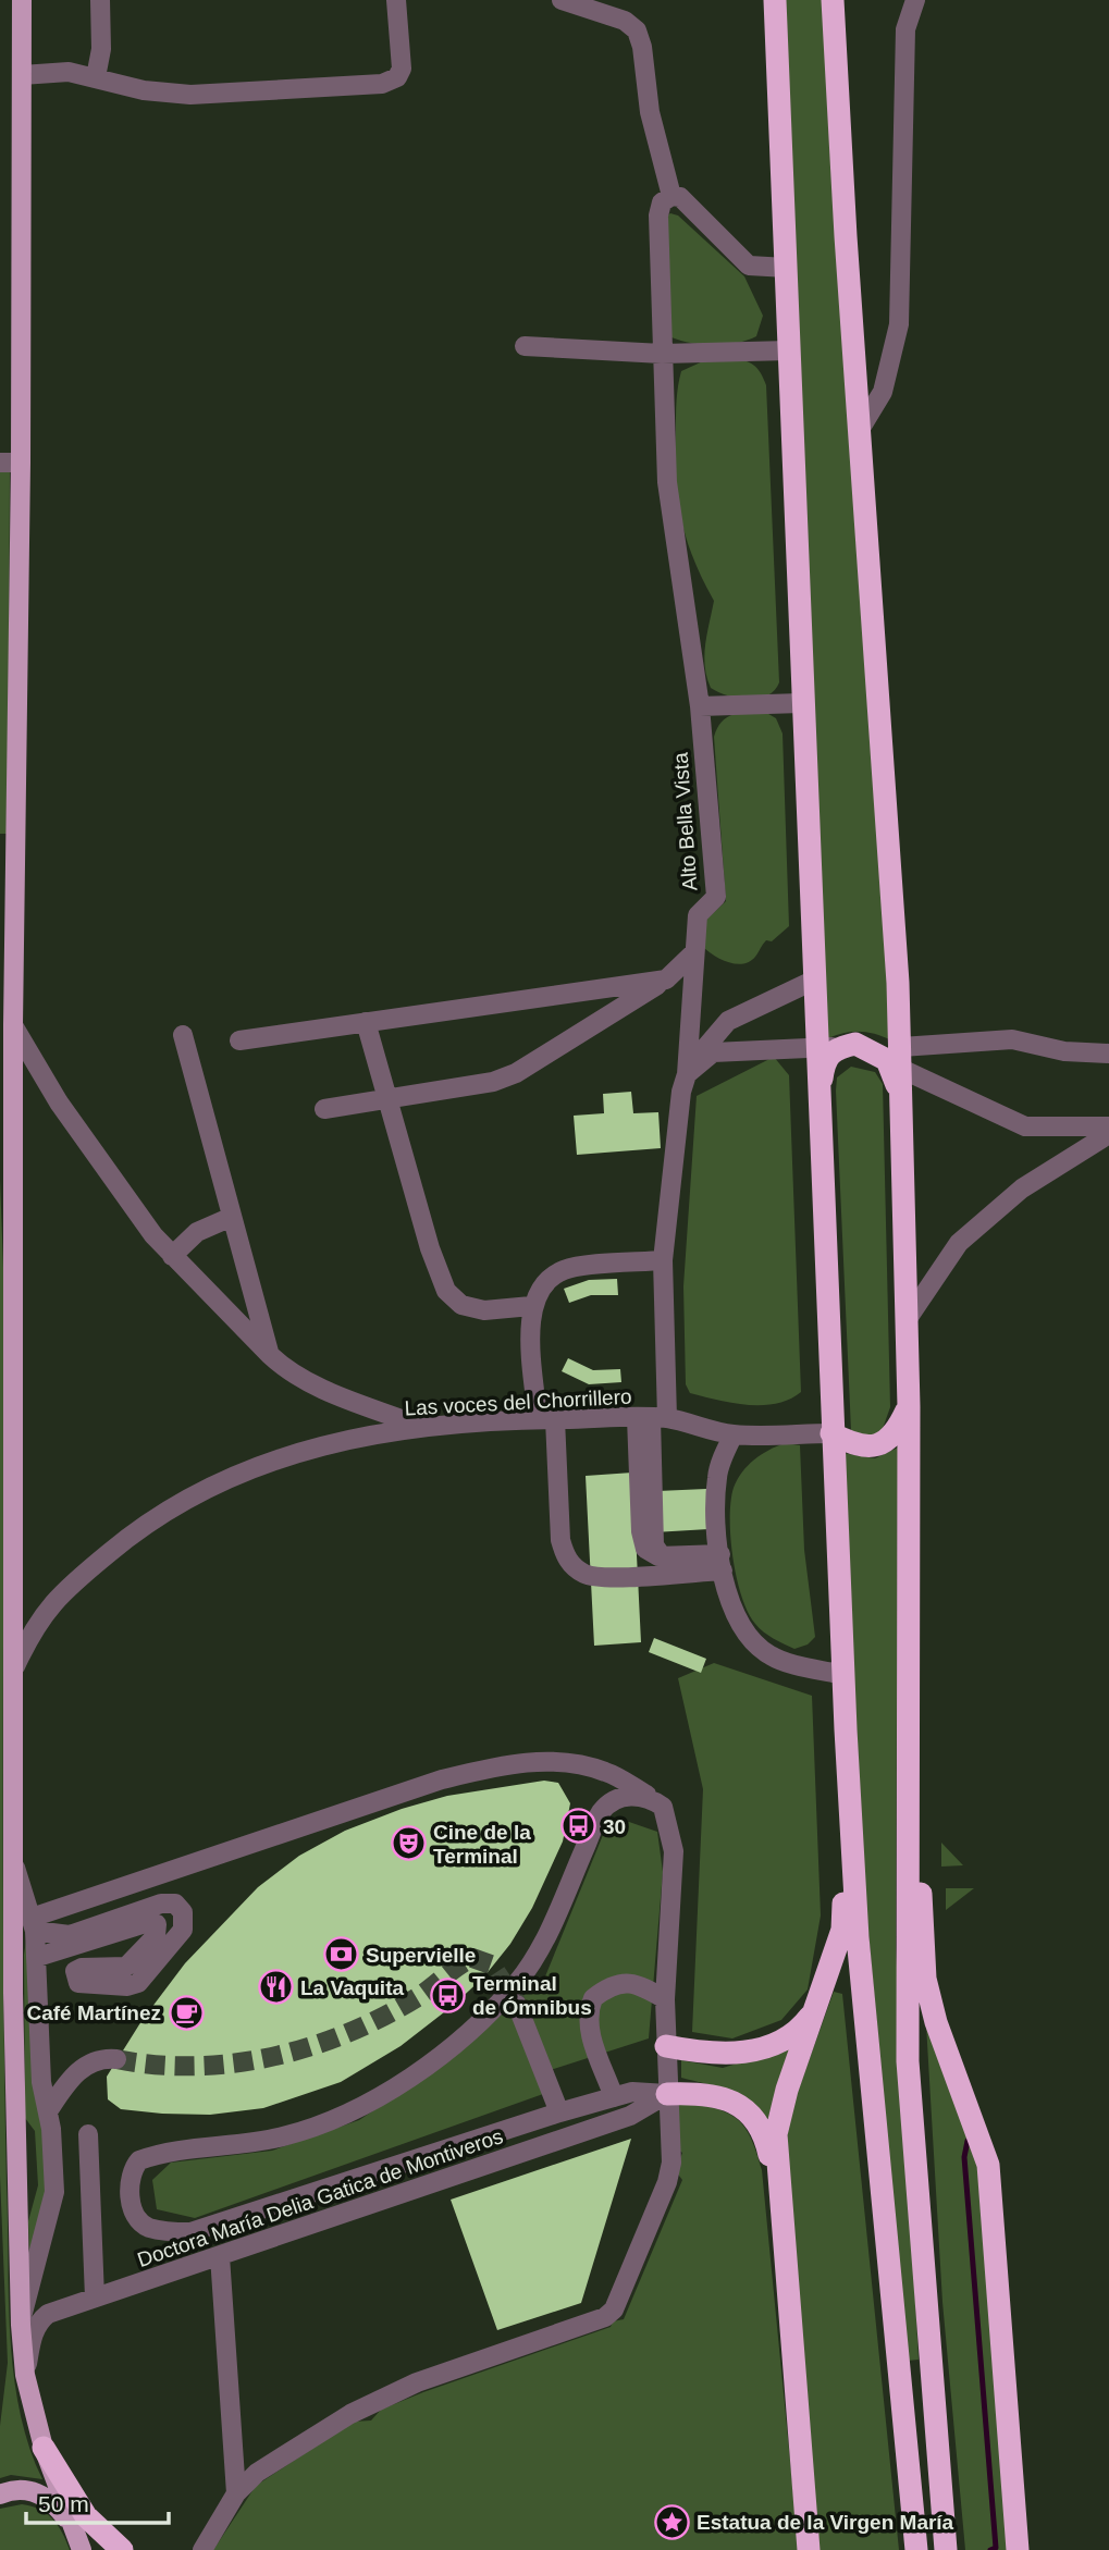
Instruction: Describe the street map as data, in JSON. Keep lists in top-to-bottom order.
{
  "streets": {
    "street": ["Alto Bella Vista", "Las voces del Chorrillero", "Doctora María Delia Gatica de Montiveros"]
  },
  "crossings": [
    ["Alto Bella Vista", "Las voces del Chorrillero"]
  ],
  "places": {
    "bus stop": ["30", "Terminal de Ómnibus"],
    "theatre": ["Cine de la Terminal"],
    "bank": ["Supervielle"],
    "restaurant": ["La Vaquita"],
    "cafe": ["Café Martínez"],
    "place": ["Estatua de la Virgen María"]
  },
  "scale_bar": "50 m"
}
